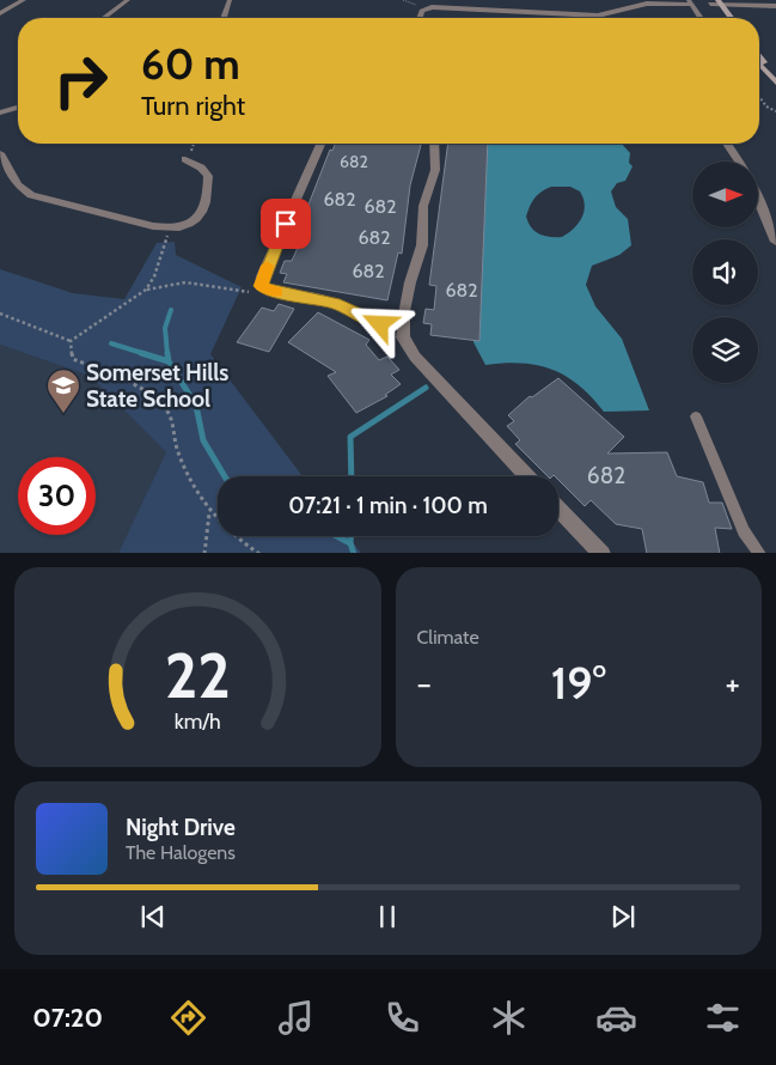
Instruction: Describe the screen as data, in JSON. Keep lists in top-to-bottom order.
{
  "places": {
    "school or university": ["Somerset Hills State School"]
  },
  "house_numbers": [
    "682",
    "682",
    "682",
    "682",
    "682",
    "682",
    "682"
  ],
  "north": "right",
  "page": {
    "turn": ["60 m", "Turn right"],
    "limit": "30",
    "trip": "07:21 · 1 min · 100 m",
    "tile": "Climate",
    "heat": ["−", "19°", "+"],
    "song": ["Night Drive", "The Halogens"],
    "tabs": "07:20",
    "gauge": ["22", "km/h"]
  }
}
